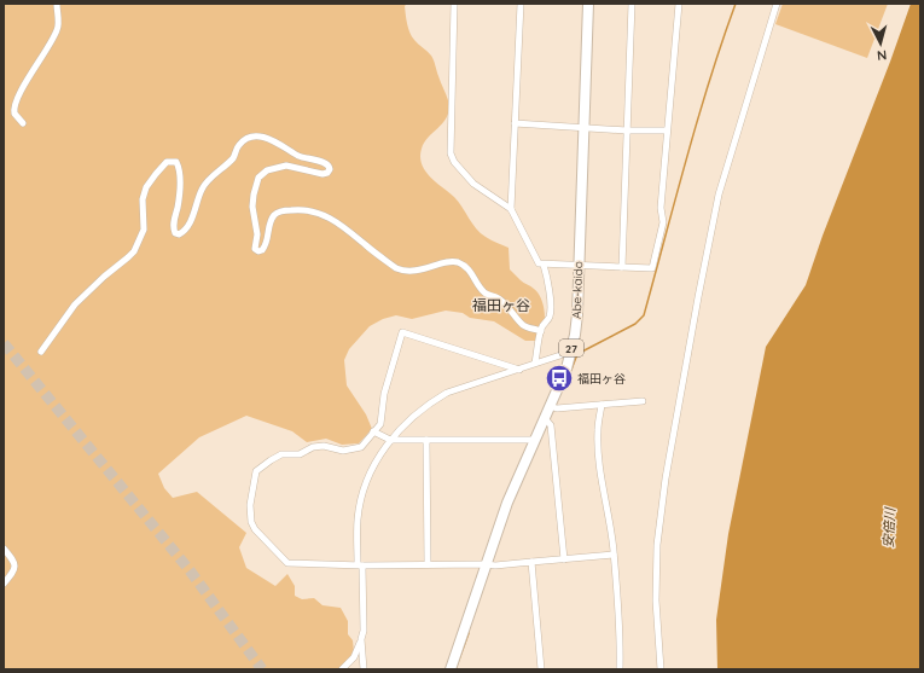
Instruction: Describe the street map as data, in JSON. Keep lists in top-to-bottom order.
{
  "streets": {
    "main road": ["Abe-kaido", "27"]
  },
  "districts": ["福田ヶ谷"],
  "water": ["安倍川"],
  "places": {
    "bus stop": ["福田ヶ谷"]
  },
  "north": "bottom"
}
